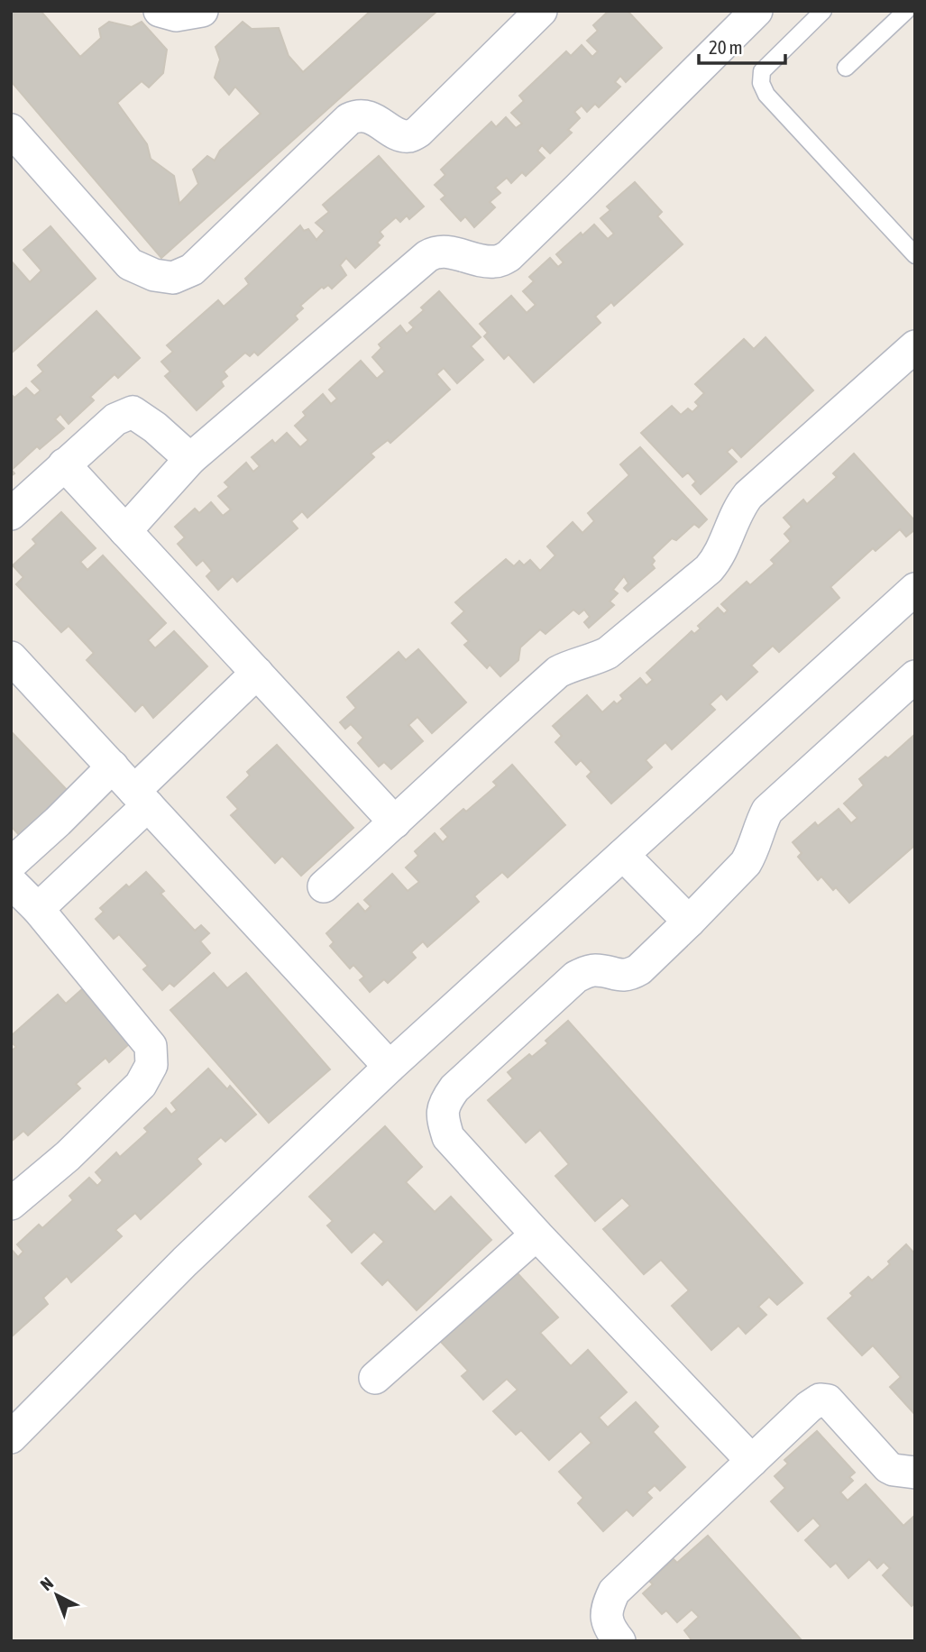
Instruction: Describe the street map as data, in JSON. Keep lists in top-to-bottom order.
{
  "scale_bar": "20 m",
  "north": "top left"
}
